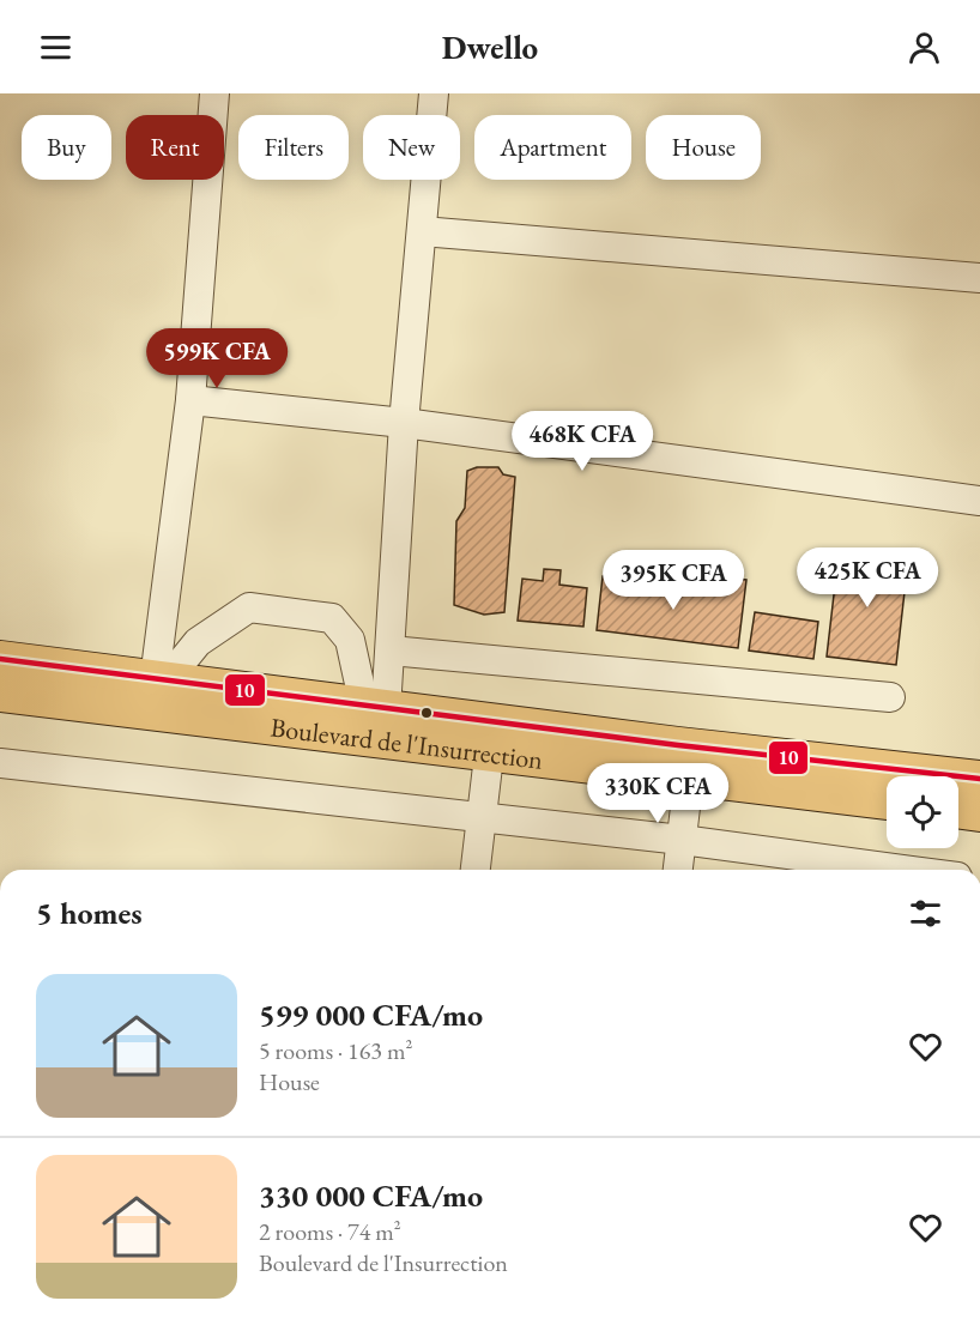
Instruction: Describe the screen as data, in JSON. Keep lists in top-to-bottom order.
{
  "streets": {
    "main road": ["Boulevard de l'Insurrection"]
  },
  "lines": ["transit line 10"],
  "page": {
    "header": "Dwello",
    "chip": [
      "Buy",
      "Rent",
      "Filters",
      "New",
      "Apartment",
      "House"
    ],
    "price": [
      "599K CFA",
      "468K CFA",
      "425K CFA",
      "395K CFA",
      "330K CFA"
    ],
    "heading": "5 homes",
    "list": [
      {
        "name": "599 000 CFA/mo",
        "note": "5 rooms · 163 m² · House"
      },
      {
        "name": "330 000 CFA/mo",
        "note": "2 rooms · 74 m² · Boulevard de l'Insurrection"
      }
    ]
  }
}
